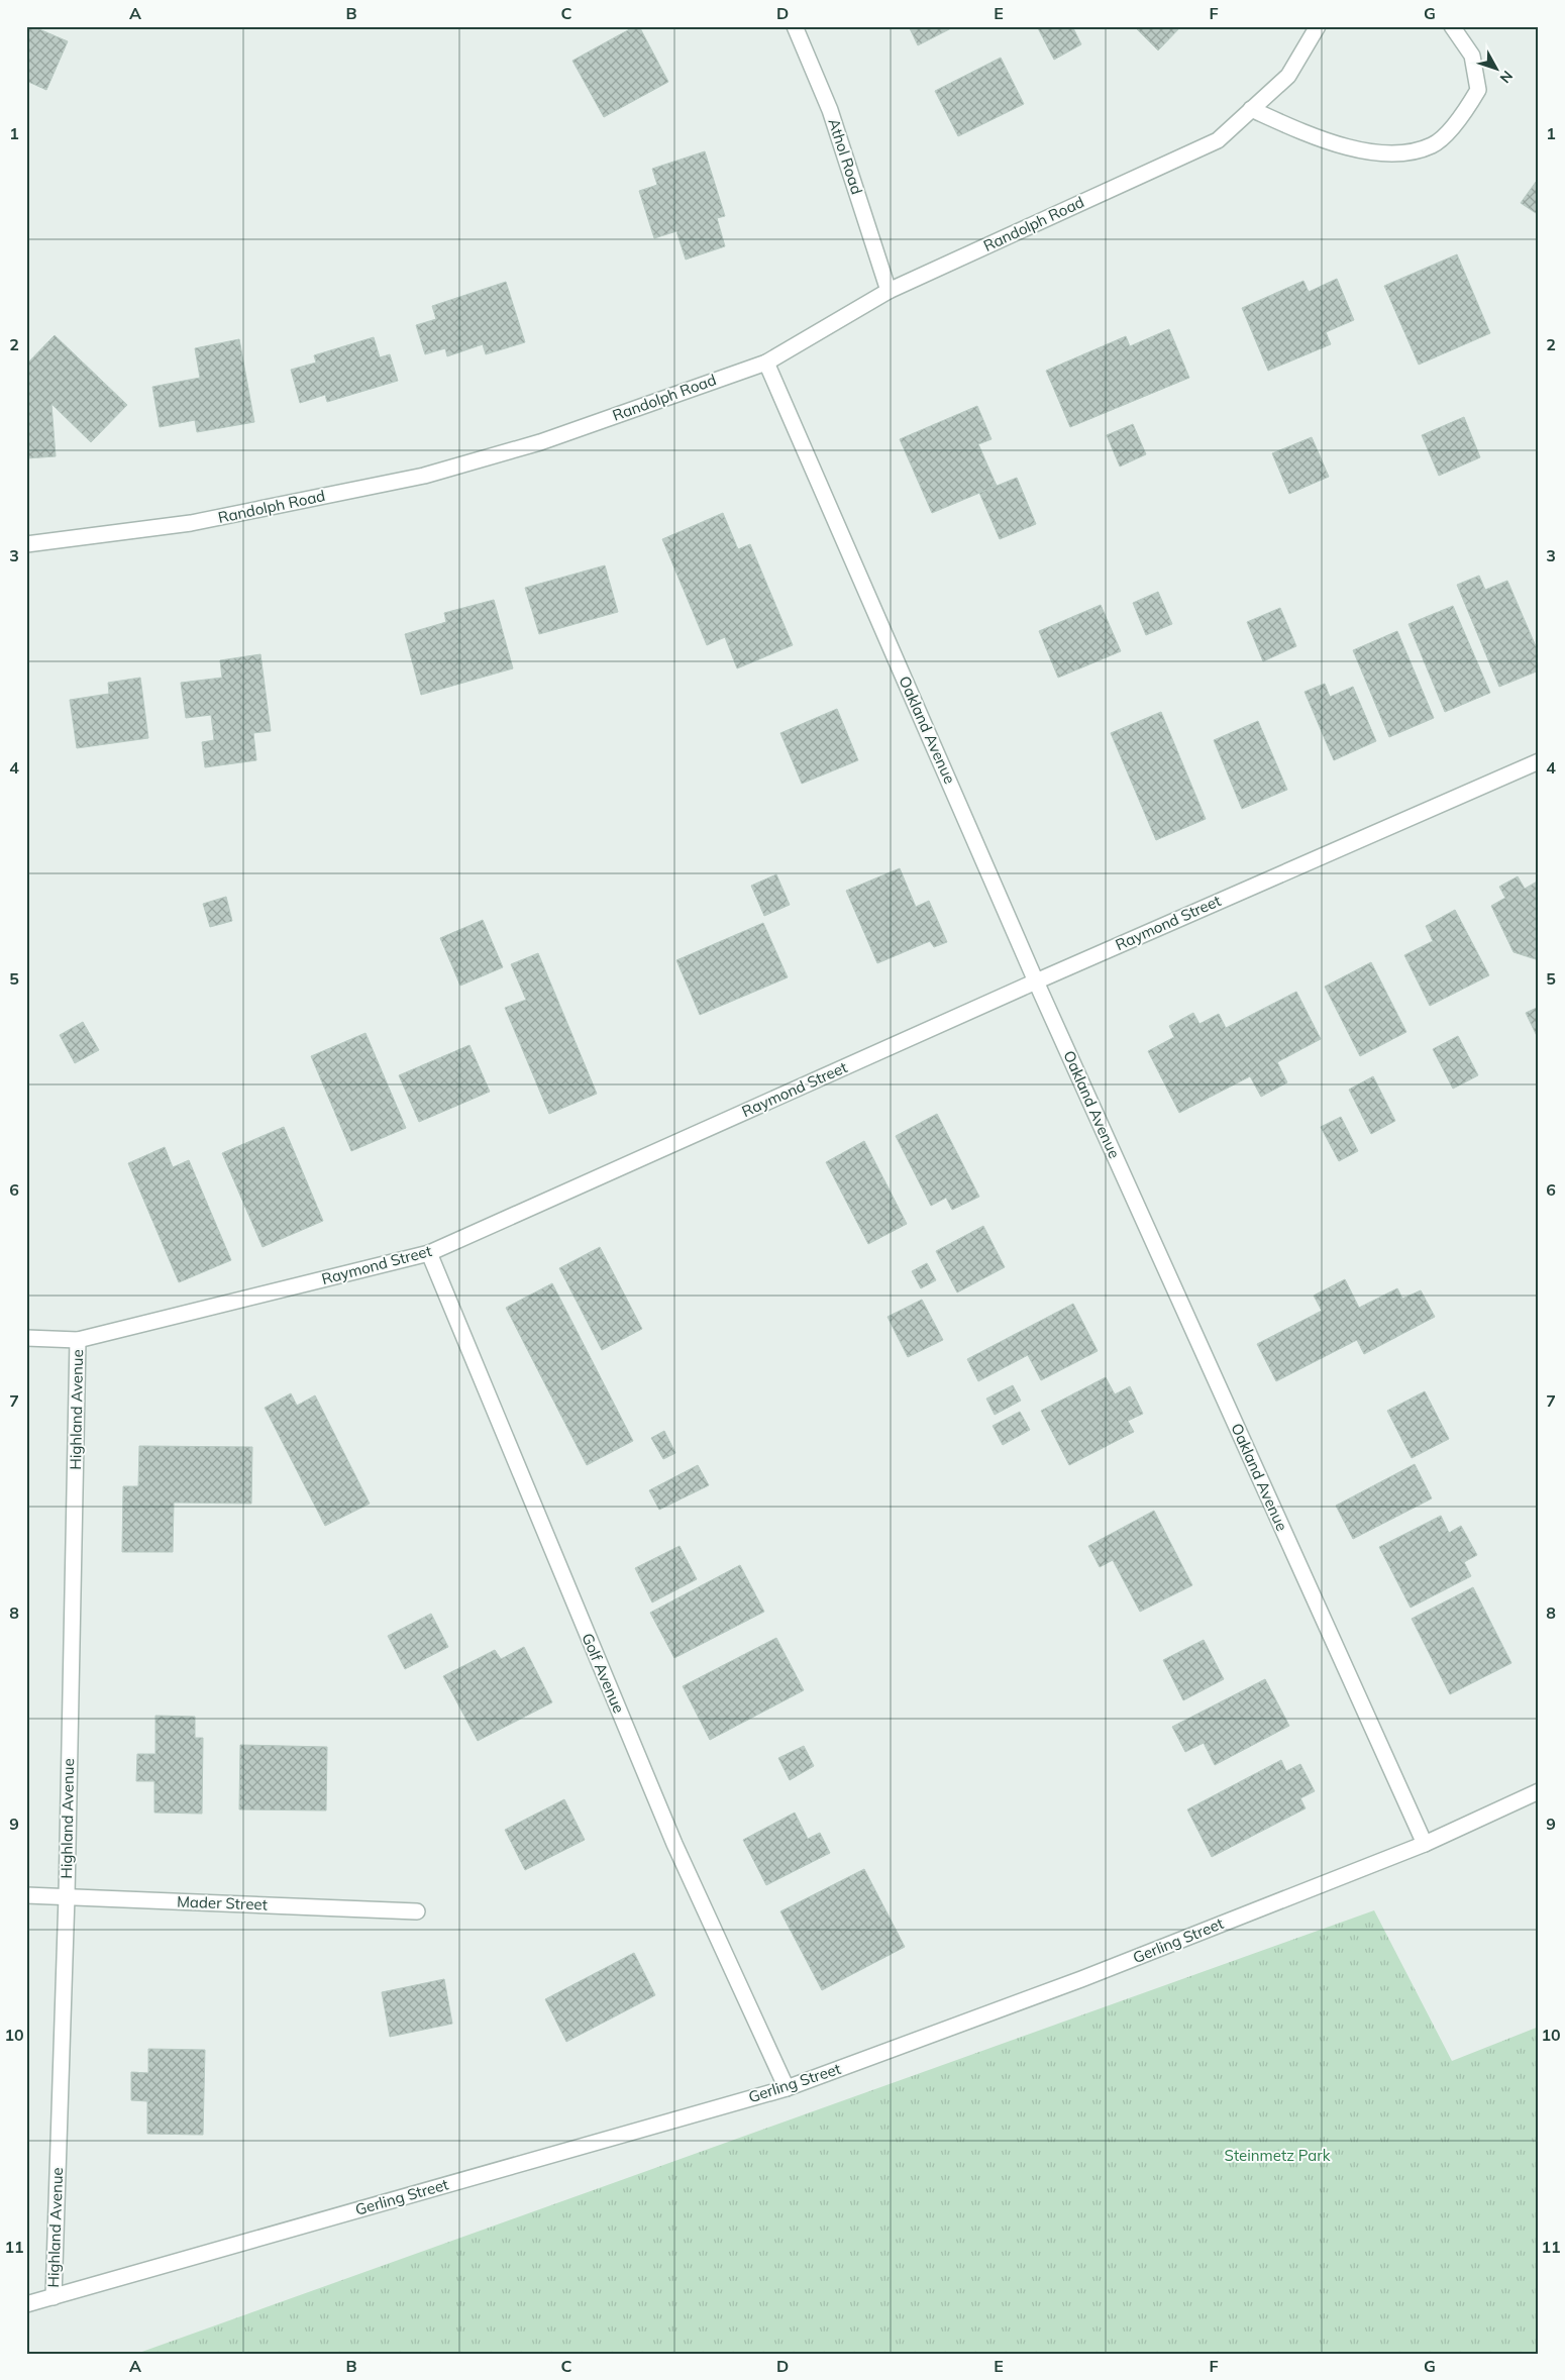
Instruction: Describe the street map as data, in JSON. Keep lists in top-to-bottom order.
{
  "streets": {
    "street": [
      "Athol Road",
      "Randolph Road",
      "Oakland Avenue",
      "Raymond Street",
      "Highland Avenue",
      "Golf Avenue",
      "Mader Street",
      "Gerling Street"
    ]
  },
  "crossings": [
    ["Athol Road", "Randolph Road"],
    ["Randolph Road", "Oakland Avenue"],
    ["Oakland Avenue", "Raymond Street"],
    ["Oakland Avenue", "Gerling Street"],
    ["Raymond Street", "Highland Avenue"],
    ["Raymond Street", "Golf Avenue"],
    ["Highland Avenue", "Mader Street"],
    ["Highland Avenue", "Gerling Street"],
    ["Golf Avenue", "Gerling Street"]
  ],
  "parks": ["Steinmetz Park"],
  "north": "bottom right",
  "grid": {
    "columns": [
      "A",
      "B",
      "C",
      "D",
      "E",
      "F",
      "G"
    ],
    "rows": [
      "1",
      "2",
      "3",
      "4",
      "5",
      "6",
      "7",
      "8",
      "9",
      "10",
      "11"
    ]
  }
}
